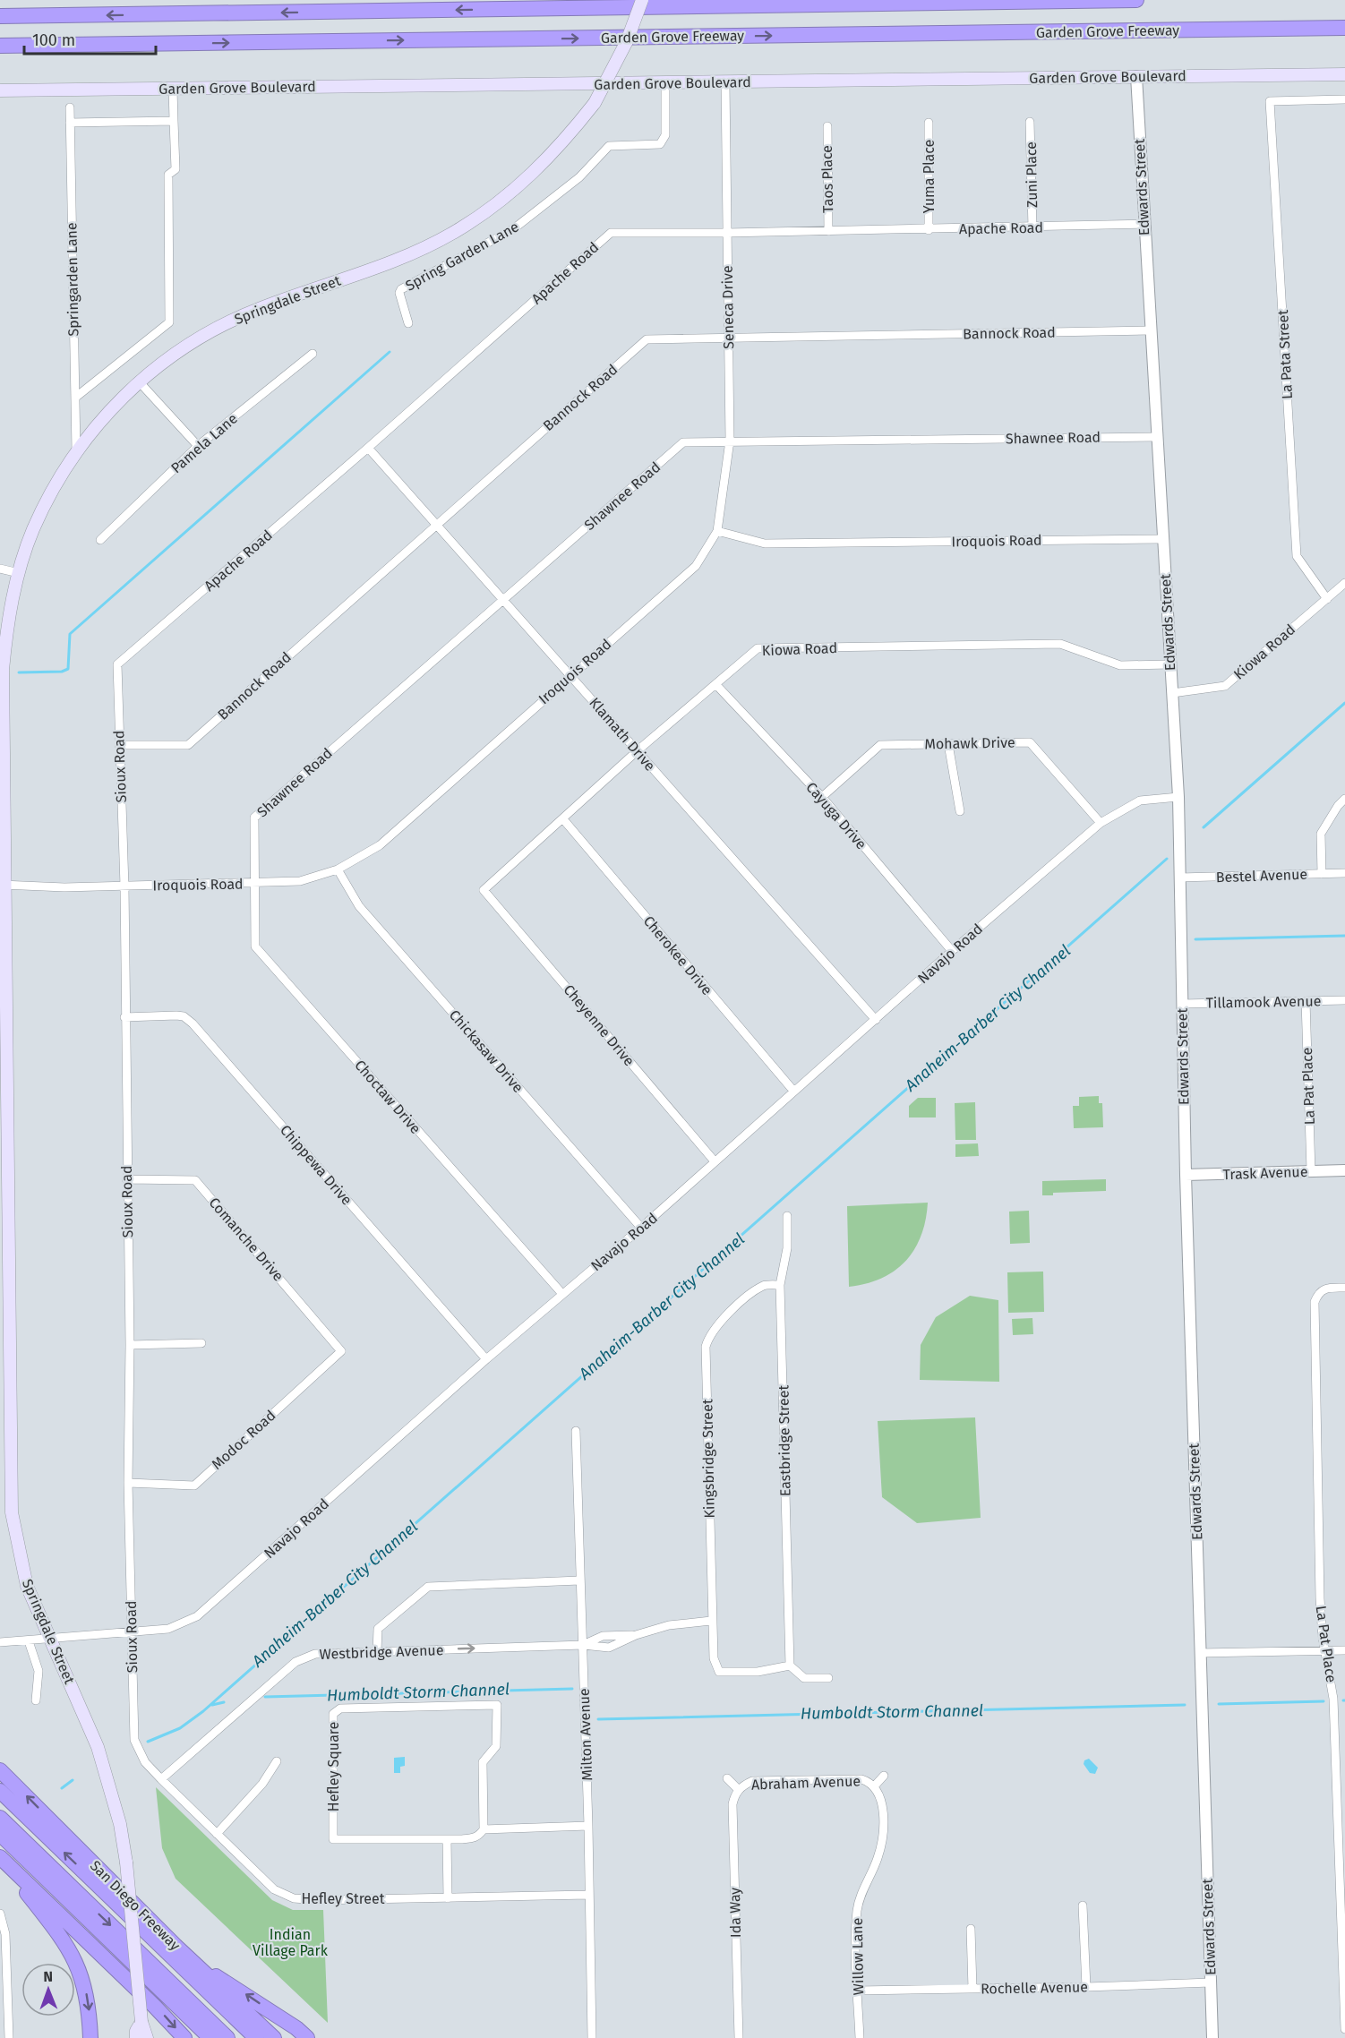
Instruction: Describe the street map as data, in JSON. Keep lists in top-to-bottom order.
{
  "streets": {
    "highway": ["Garden Grove Freeway", "San Diego Freeway"],
    "main road": ["Garden Grove Boulevard", "Springdale Street"],
    "street": [
      "Zuni Place",
      "Yuma Place",
      "Taos Place",
      "Edwards Street",
      "Apache Road",
      "Spring Garden Lane",
      "Springarden Lane",
      "Seneca Drive",
      "Bannock Road",
      "La Pata Street",
      "Shawnee Road",
      "Pamela Lane",
      "Iroquois Road",
      "Kiowa Road",
      "Klamath Drive",
      "Mohawk Drive",
      "Sioux Road",
      "Cayuga Drive",
      "Bestel Avenue",
      "Navajo Road",
      "Cherokee Drive",
      "Tillamook Avenue",
      "Cheyenne Drive",
      "Chickasaw Drive",
      "La Pat Place",
      "Choctaw Drive",
      "Chippewa Drive",
      "Trask Avenue",
      "Comanche Drive",
      "Modoc Road",
      "Eastbridge Street",
      "Kingsbridge Street",
      "Westbridge Avenue",
      "Milton Avenue",
      "Hefley Square",
      "Abraham Avenue",
      "Hefley Street",
      "Ida Way",
      "Willow Lane",
      "Rochelle Avenue"
    ]
  },
  "crossings": [
    ["Garden Grove Boulevard", "Edwards Street"],
    ["Garden Grove Boulevard", "Spring Garden Lane"],
    ["Garden Grove Boulevard", "Seneca Drive"],
    ["Zuni Place", "Apache Road"],
    ["Yuma Place", "Apache Road"],
    ["Taos Place", "Apache Road"],
    ["Edwards Street", "Apache Road"],
    ["Edwards Street", "Bannock Road"],
    ["Edwards Street", "Shawnee Road"],
    ["Edwards Street", "Iroquois Road"],
    ["Edwards Street", "Kiowa Road"],
    ["Edwards Street", "Bestel Avenue"],
    ["Edwards Street", "Navajo Road"],
    ["Edwards Street", "Tillamook Avenue"],
    ["Edwards Street", "Trask Avenue"],
    ["Edwards Street", "Rochelle Avenue"],
    ["Apache Road", "Seneca Drive"],
    ["Apache Road", "Klamath Drive"],
    ["Apache Road", "Sioux Road"],
    ["Springarden Lane", "Springdale Street"],
    ["Springdale Street", "Iroquois Road"],
    ["Springdale Street", "Navajo Road"],
    ["Seneca Drive", "Bannock Road"],
    ["Seneca Drive", "Shawnee Road"],
    ["Seneca Drive", "Iroquois Road"],
    ["Bannock Road", "Klamath Drive"],
    ["Bannock Road", "Sioux Road"],
    ["La Pata Street", "Kiowa Road"],
    ["Shawnee Road", "Iroquois Road"],
    ["Shawnee Road", "Klamath Drive"],
    ["Shawnee Road", "Choctaw Drive"],
    ["Iroquois Road", "Klamath Drive"],
    ["Iroquois Road", "Sioux Road"],
    ["Iroquois Road", "Chickasaw Drive"],
    ["Iroquois Road", "Choctaw Drive"],
    ["Kiowa Road", "Klamath Drive"],
    ["Kiowa Road", "Cayuga Drive"],
    ["Kiowa Road", "Cherokee Drive"],
    ["Kiowa Road", "Cheyenne Drive"],
    ["Klamath Drive", "Navajo Road"],
    ["Mohawk Drive", "Cayuga Drive"],
    ["Mohawk Drive", "Navajo Road"],
    ["Sioux Road", "Navajo Road"],
    ["Sioux Road", "Chippewa Drive"],
    ["Sioux Road", "Comanche Drive"],
    ["Sioux Road", "Modoc Road"],
    ["Sioux Road", "Hefley Street"],
    ["Cayuga Drive", "Navajo Road"],
    ["Navajo Road", "Cherokee Drive"],
    ["Navajo Road", "Cheyenne Drive"],
    ["Navajo Road", "Chickasaw Drive"],
    ["Navajo Road", "Choctaw Drive"],
    ["Navajo Road", "Chippewa Drive"],
    ["Tillamook Avenue", "La Pat Place"],
    ["La Pat Place", "Trask Avenue"],
    ["Comanche Drive", "Modoc Road"],
    ["Eastbridge Street", "Kingsbridge Street"],
    ["Kingsbridge Street", "Westbridge Avenue"],
    ["Westbridge Avenue", "Milton Avenue"],
    ["Westbridge Avenue", "Hefley Street"],
    ["Milton Avenue", "Hefley Square"],
    ["Milton Avenue", "Hefley Street"],
    ["Abraham Avenue", "Ida Way"],
    ["Abraham Avenue", "Willow Lane"],
    ["Willow Lane", "Rochelle Avenue"]
  ],
  "water": ["Anaheim-Barber City Channel", "Humboldt Storm Channel"],
  "parks": ["Indian Village Park"],
  "scale_bar": "100 m",
  "north": "top"
}
